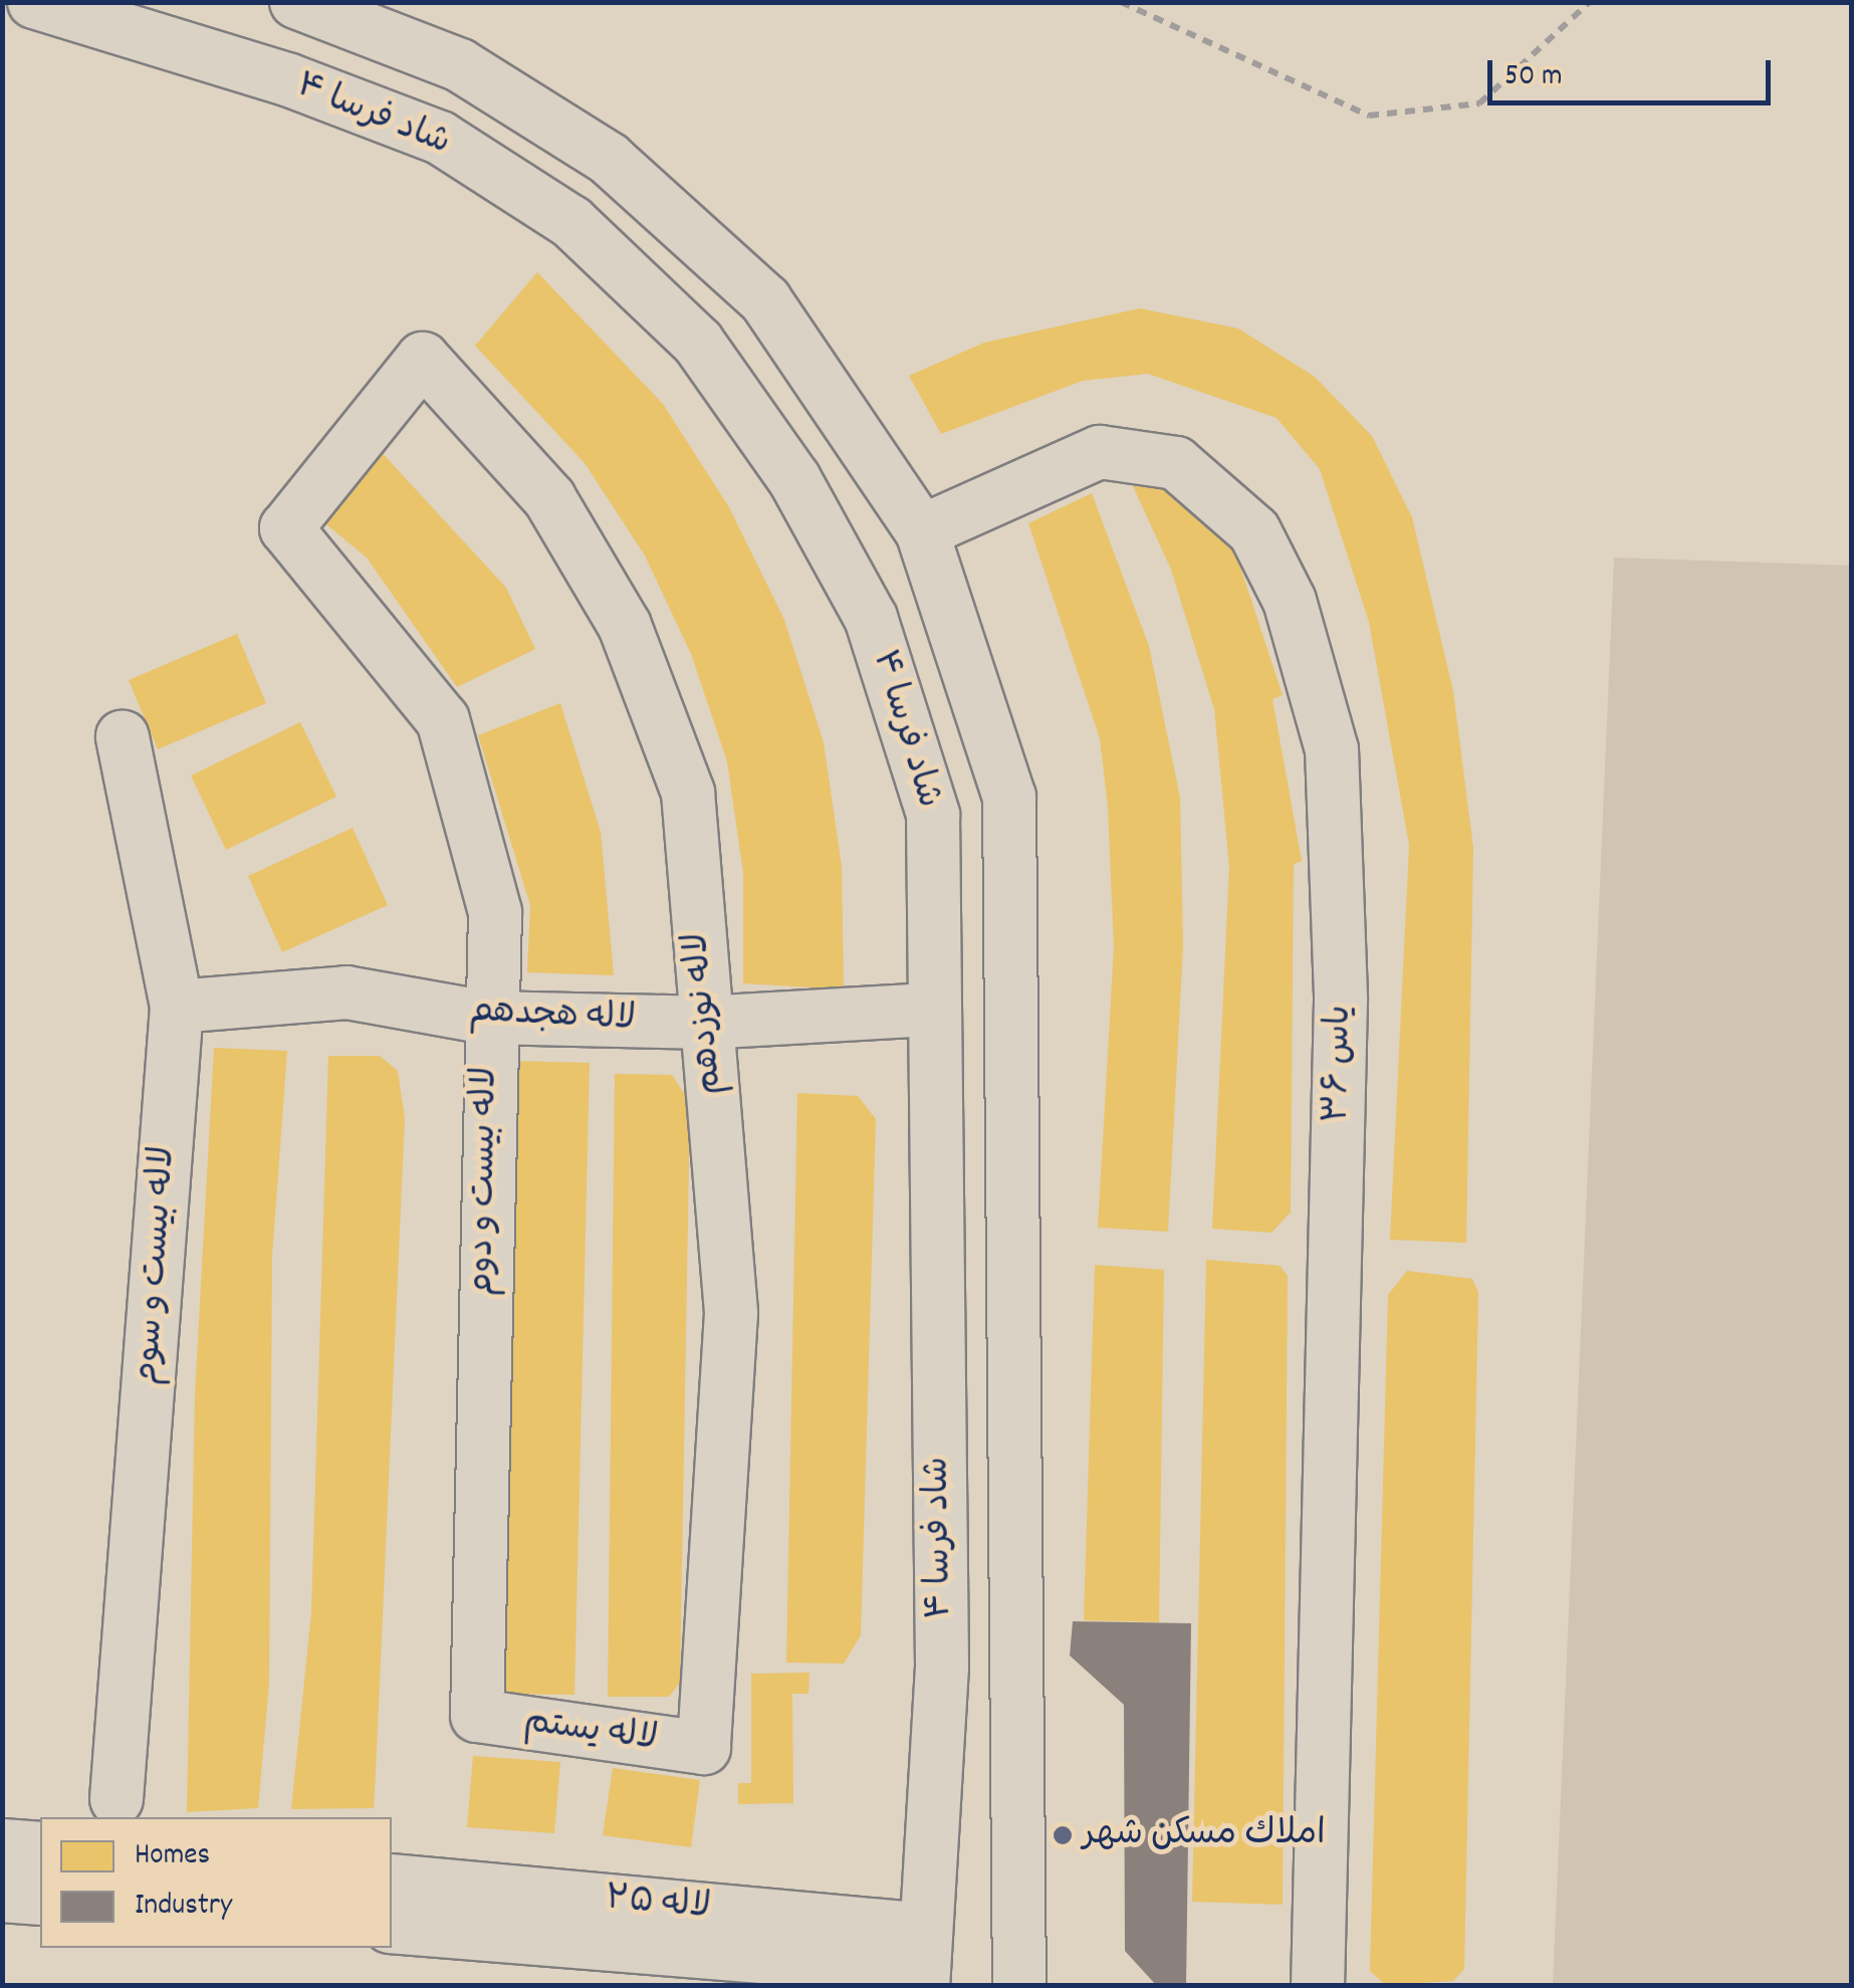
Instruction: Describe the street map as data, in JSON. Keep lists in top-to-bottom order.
{
  "streets": {
    "street": [
      "شاد فرسا ۴",
      "لاله نوزدهم",
      "لاله هجدهم",
      "یاس ۳۶",
      "لاله بیست و دوم",
      "لاله بیست و سوم",
      "لاله یستم",
      "لاله ۲۵"
    ]
  },
  "crossings": [
    ["شاد فرسا ۴", "لاله هجدهم"],
    ["شاد فرسا ۴", "یاس ۳۶"],
    ["شاد فرسا ۴", "لاله ۲۵"],
    ["لاله نوزدهم", "لاله هجدهم"],
    ["لاله نوزدهم", "لاله بیست و دوم"],
    ["لاله نوزدهم", "لاله یستم"],
    ["لاله هجدهم", "لاله بیست و دوم"],
    ["لاله هجدهم", "لاله بیست و سوم"],
    ["لاله بیست و دوم", "لاله یستم"]
  ],
  "places": ["املاك مسكن شهر"],
  "legend": ["Homes", "Industry"],
  "scale_bar": "50 m"
}
